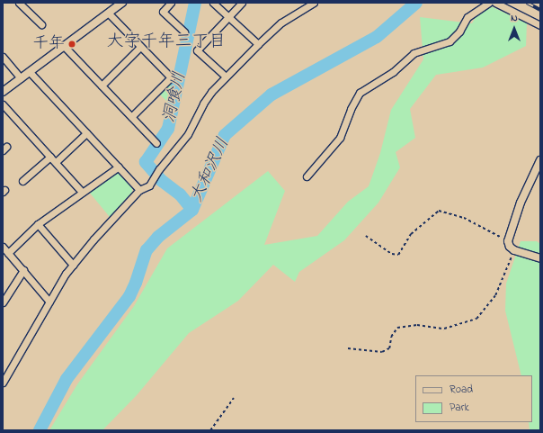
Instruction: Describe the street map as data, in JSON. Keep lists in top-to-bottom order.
{
  "districts": ["大字千年三丁目"],
  "water": ["洞喰川", "大和沢川"],
  "places": ["千年"],
  "legend": ["Road", "Park"],
  "north": "top"
}
